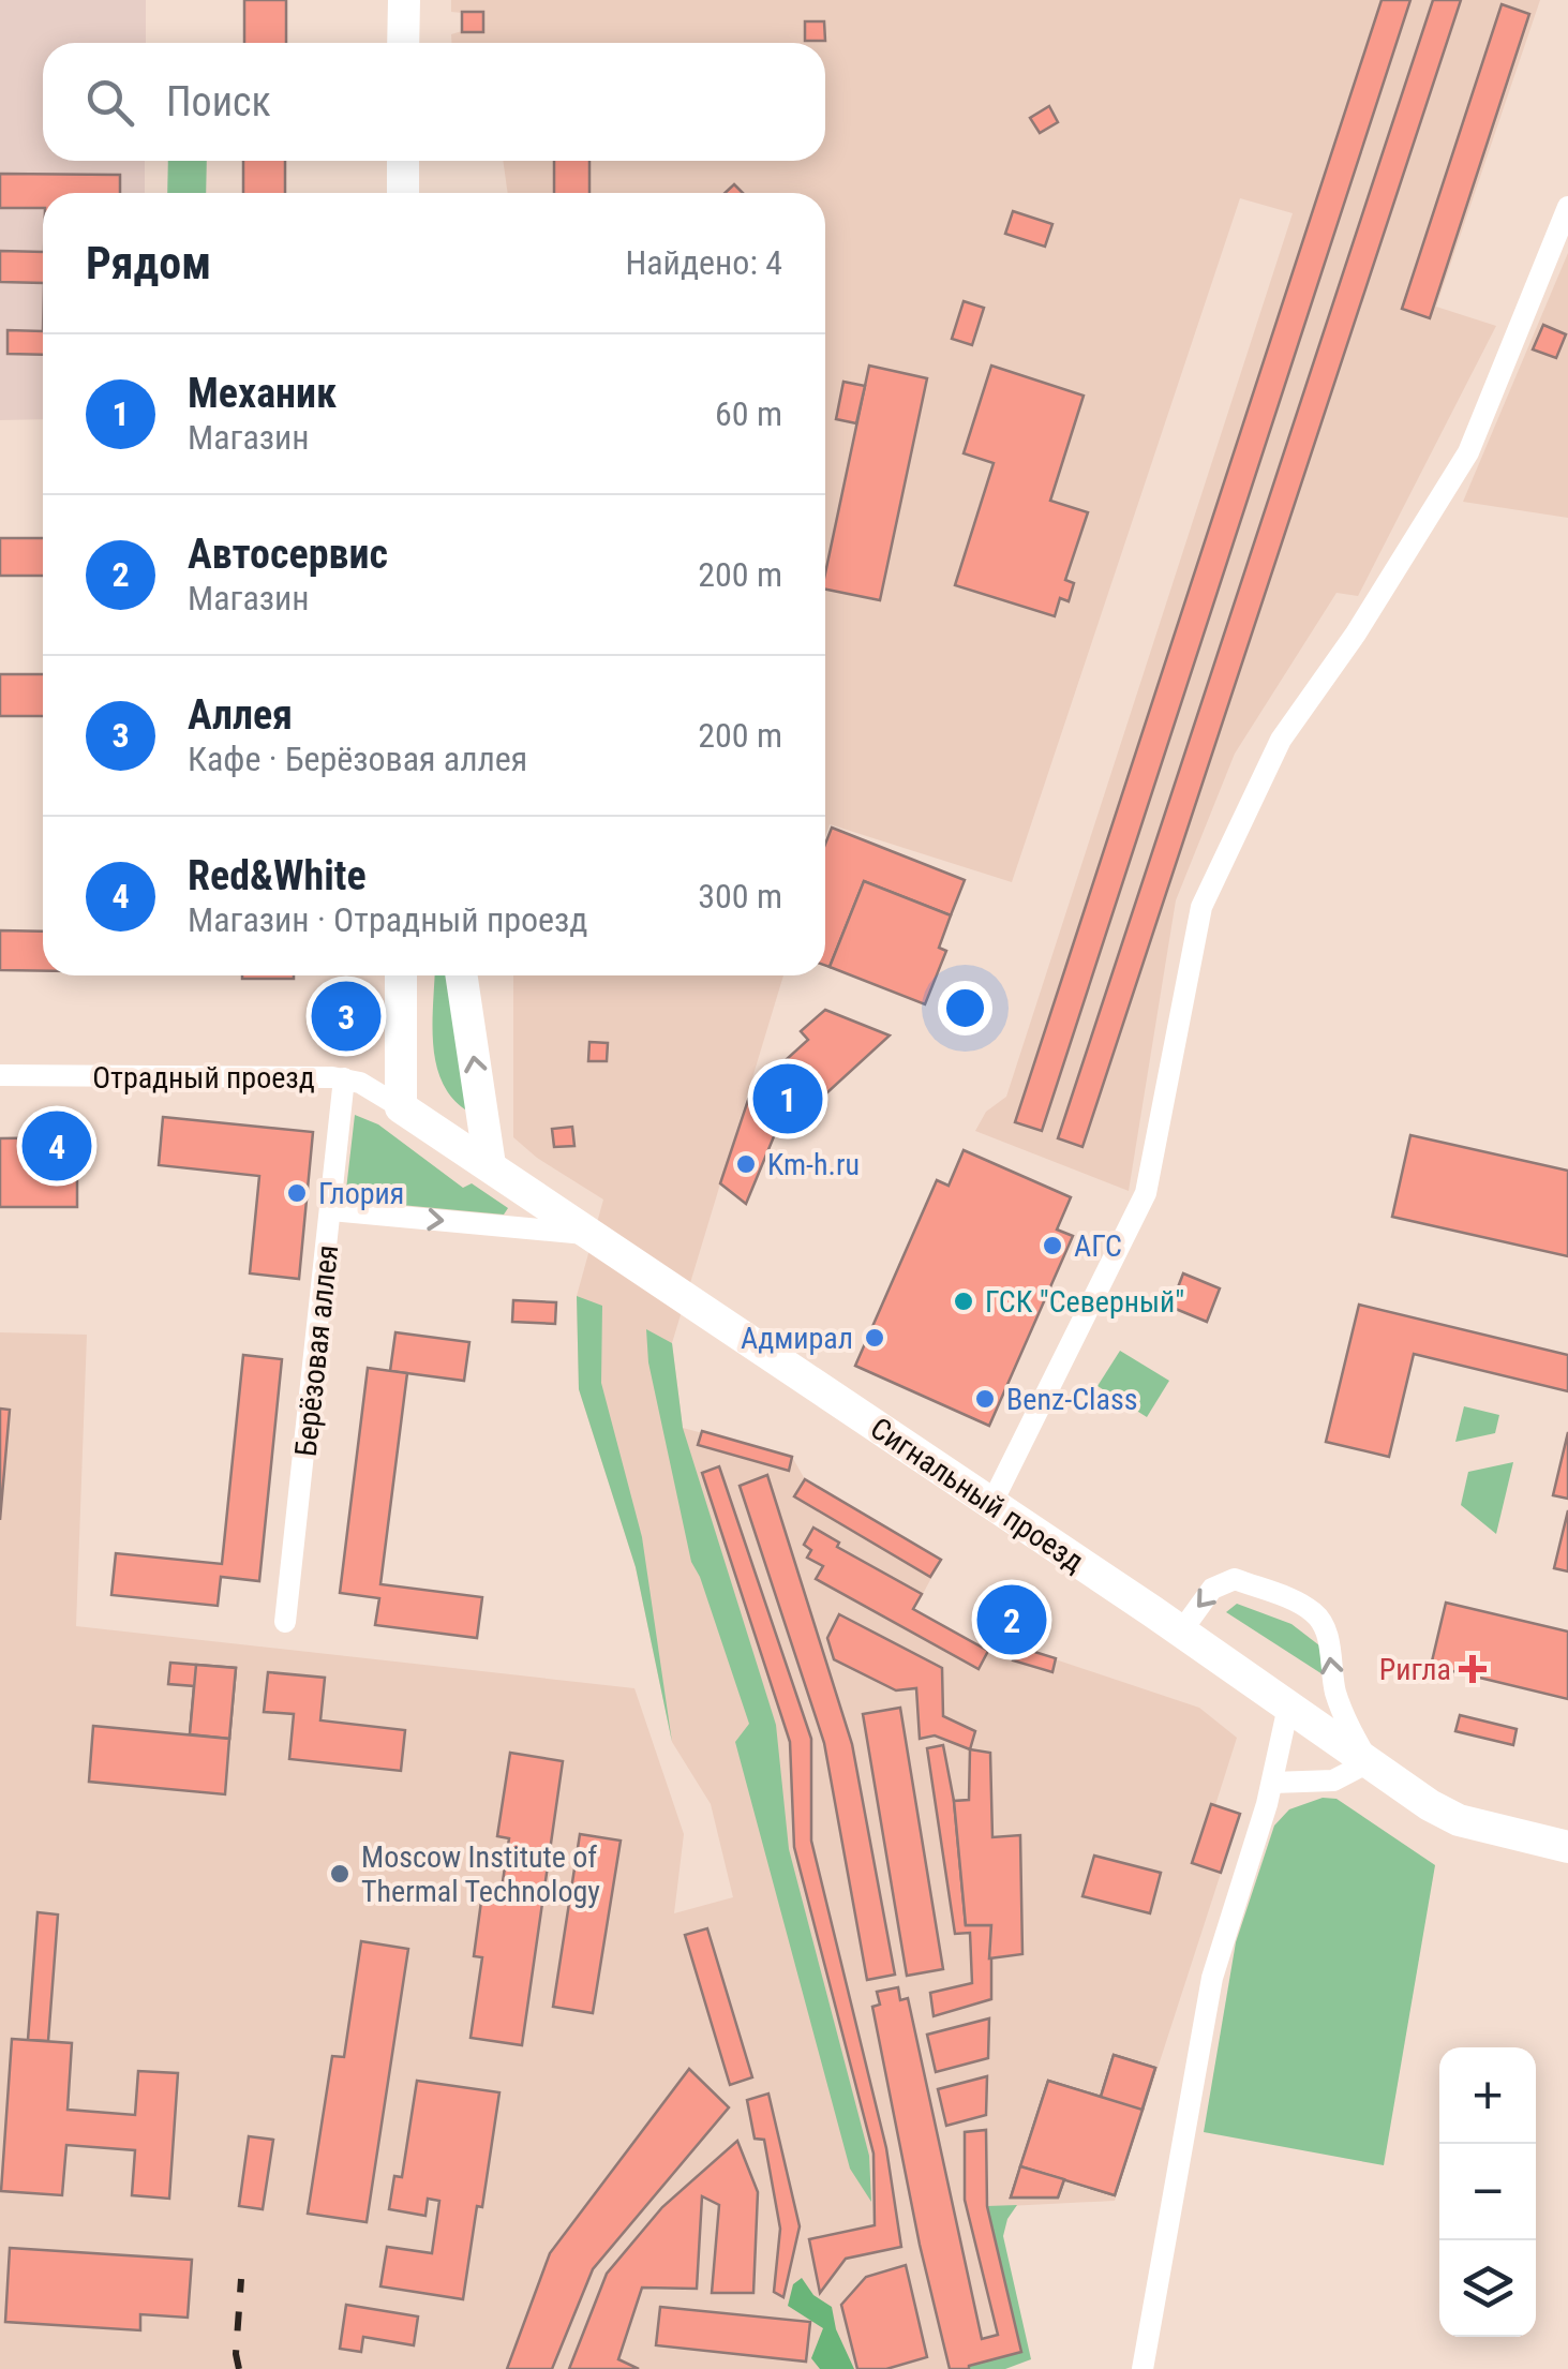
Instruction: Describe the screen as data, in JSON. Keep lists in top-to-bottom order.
{
  "streets": {
    "main road": ["Сигнальный проезд"],
    "street": ["Отрадный проезд", "Берёзовая аллея"]
  },
  "crossings": [
    ["Отрадный проезд", "Берёзовая аллея"],
    ["Отрадный проезд", "Сигнальный проезд"]
  ],
  "places": {
    "other": [
      "Km-h.ru",
      "Глория",
      "АГС",
      "ГСК \"Северный\"",
      "Адмирал",
      "Benz-Class",
      "Moscow Institute of Thermal Technology"
    ],
    "health": ["Ригла"]
  },
  "page": {
    "search": "Поиск",
    "heading": ["Рядом", "Найдено: 4"],
    "list": [
      {
        "mark": "1",
        "name": "Механик",
        "note": "Магазин",
        "value": "60 m"
      },
      {
        "mark": "2",
        "name": "Автосервис",
        "note": "Магазин",
        "value": "200 m"
      },
      {
        "mark": "3",
        "name": "Аллея",
        "note": "Кафе · Берёзовая аллея",
        "value": "200 m"
      },
      {
        "mark": "4",
        "name": "Red&White",
        "note": "Магазин · Отрадный проезд",
        "value": "300 m"
      }
    ],
    "pins": [
      "3",
      "1",
      "4",
      "2"
    ],
    "map_buttons": ["+", "−"]
  }
}
